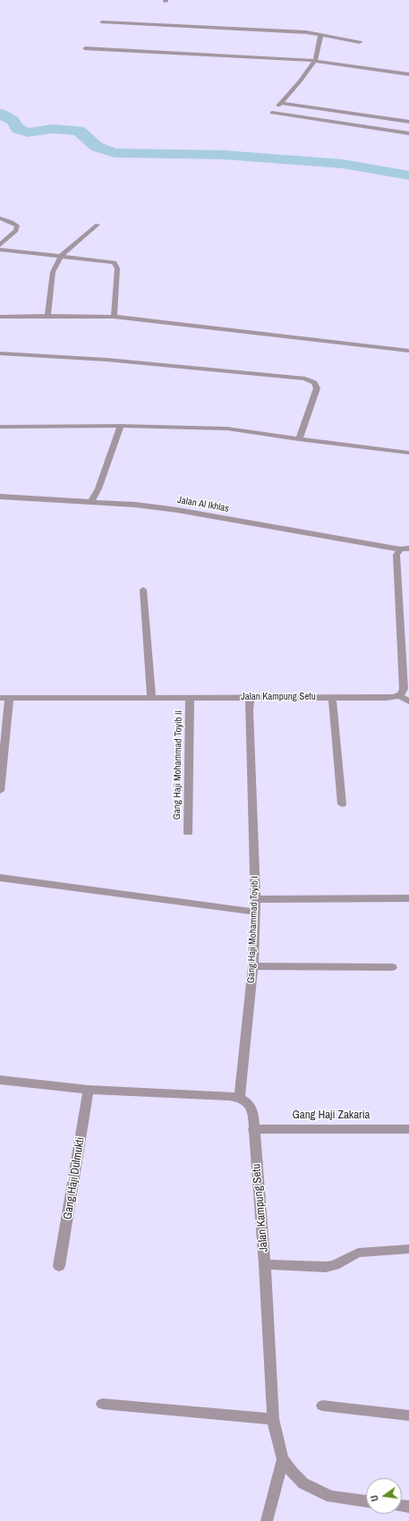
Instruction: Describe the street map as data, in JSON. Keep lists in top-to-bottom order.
{
  "streets": {
    "street": [
      "Jalan Al Ikhlas",
      "Jalan Kampung Setu",
      "Gang Haji Mohammad Toyib II",
      "Gang Haji Mohammad Toyib I",
      "Gang Haji Zakaria",
      "Gang Haji Dulmukti"
    ]
  },
  "crossings": [
    ["Jalan Kampung Setu", "Gang Haji Mohammad Toyib II"],
    ["Jalan Kampung Setu", "Gang Haji Mohammad Toyib I"],
    ["Jalan Kampung Setu", "Gang Haji Zakaria"]
  ],
  "north": "left"
}
